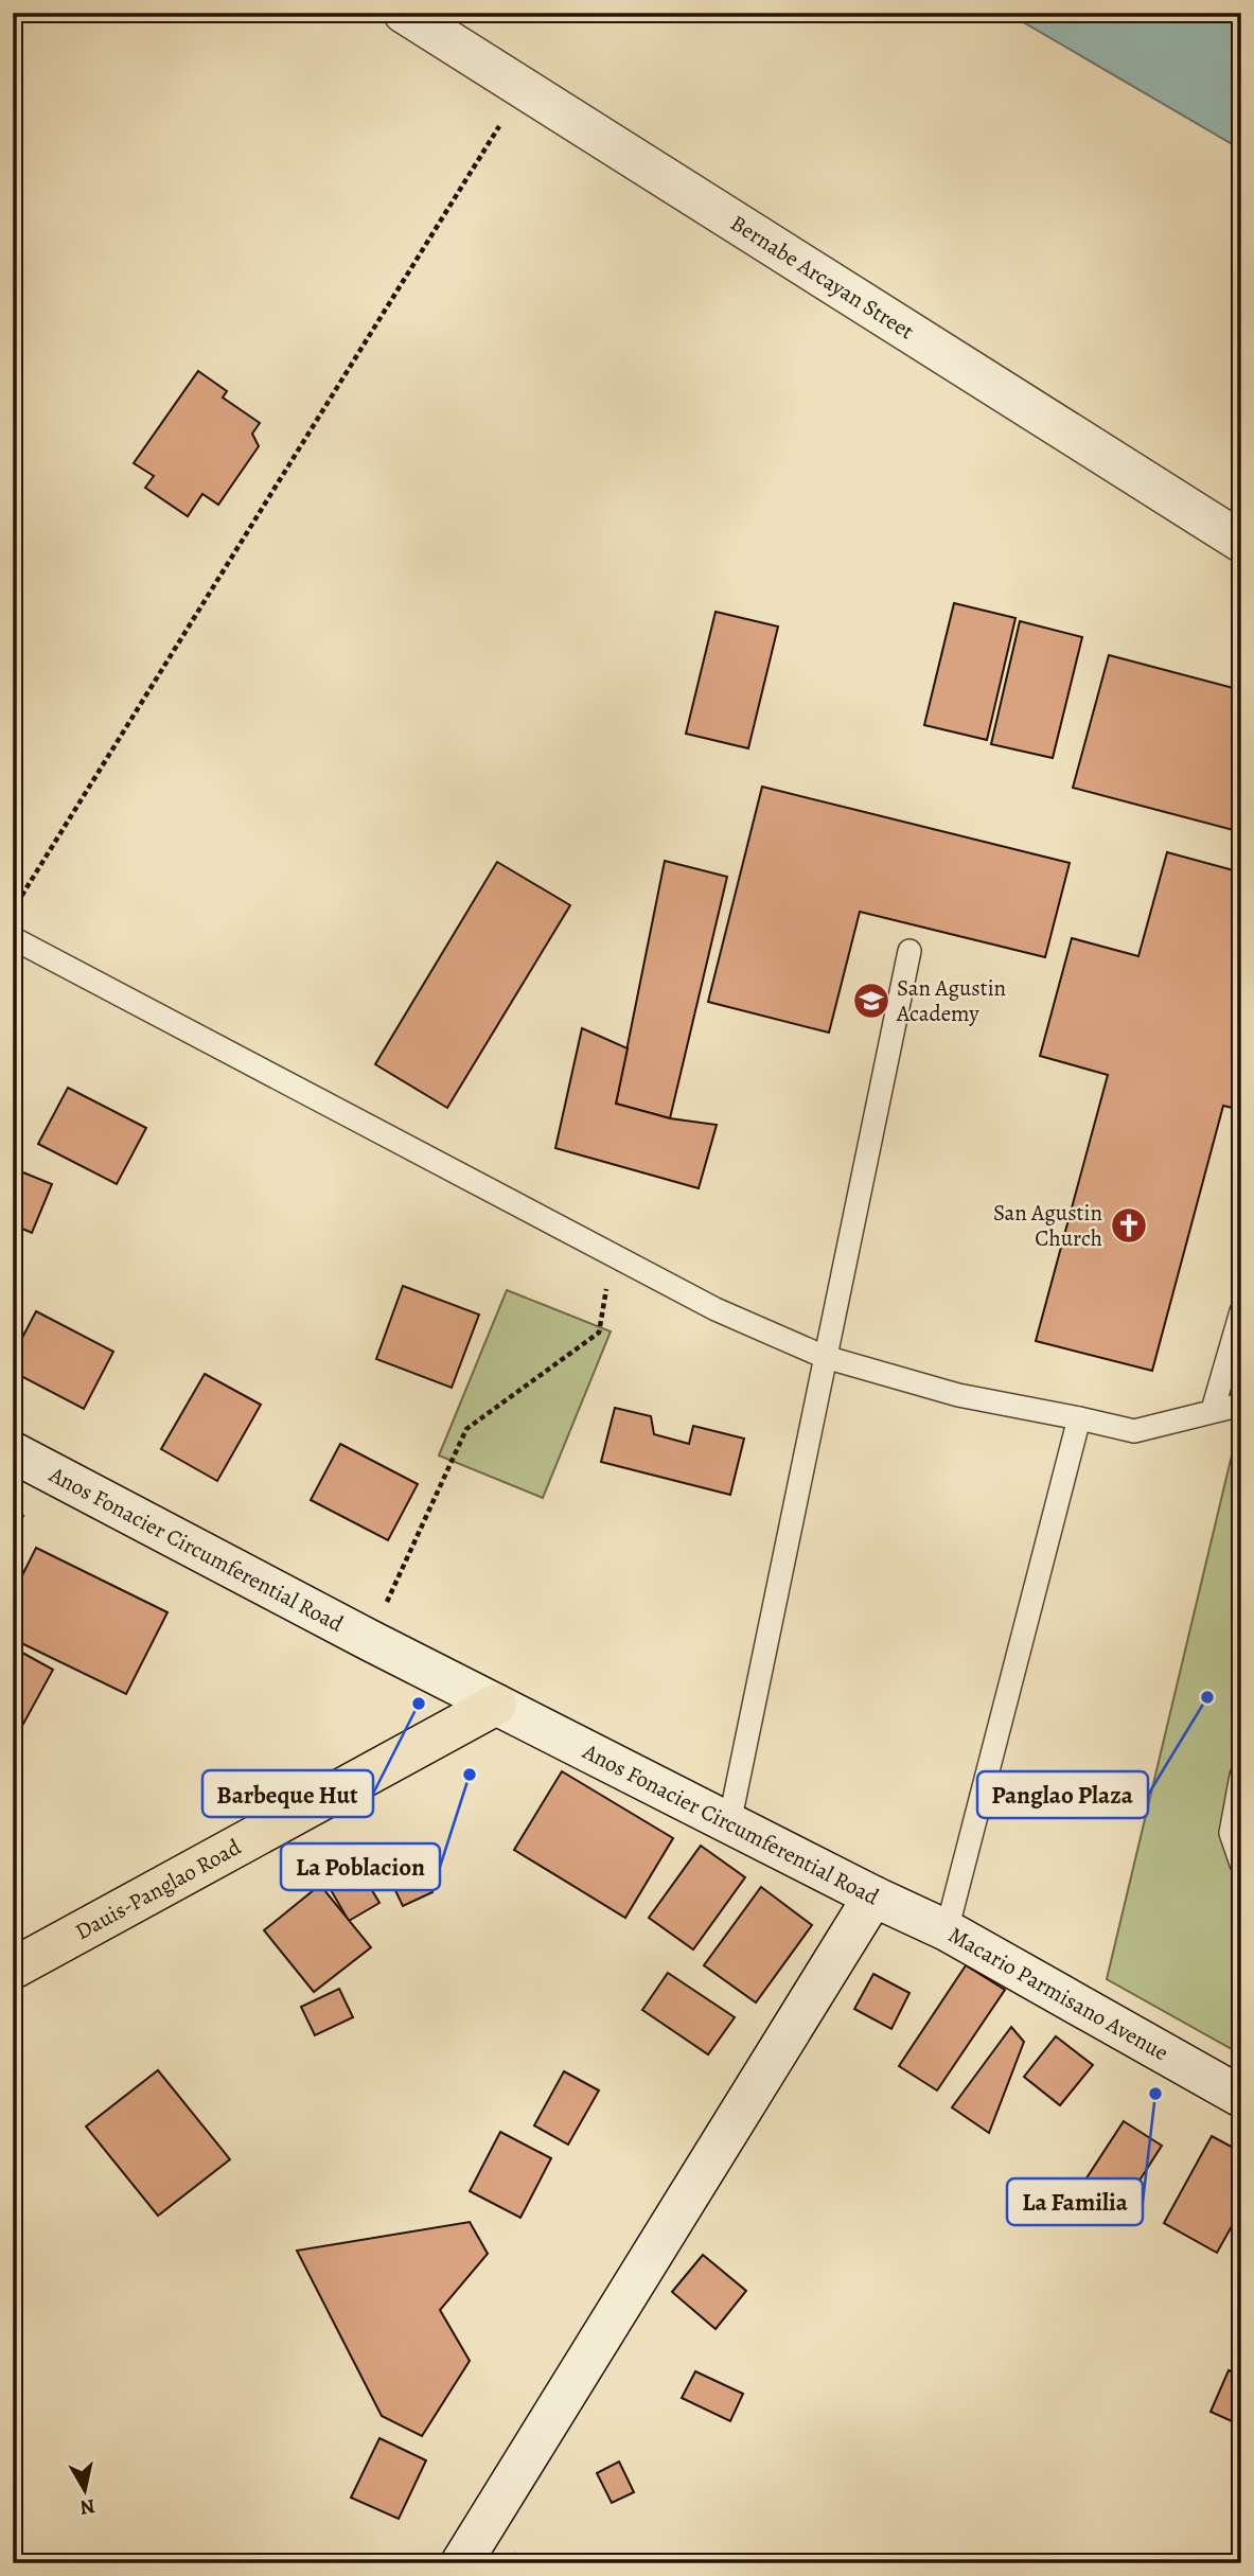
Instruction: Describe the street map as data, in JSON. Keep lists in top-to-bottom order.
{
  "streets": {
    "main road": [
      "Bernabe Arcayan Street",
      "Anos Fonacier Circumferential Road",
      "Dauis-Panglao Road",
      "Macario Parmisano Avenue"
    ]
  },
  "crossings": [
    ["Anos Fonacier Circumferential Road", "Dauis-Panglao Road"],
    ["Anos Fonacier Circumferential Road", "Macario Parmisano Avenue"]
  ],
  "places": {
    "school or university": ["San Agustin Academy"],
    "church": ["San Agustin Church"],
    "other": [
      "Panglao Plaza",
      "Barbeque Hut",
      "La Poblacion",
      "La Familia"
    ]
  },
  "north": "bottom"
}
